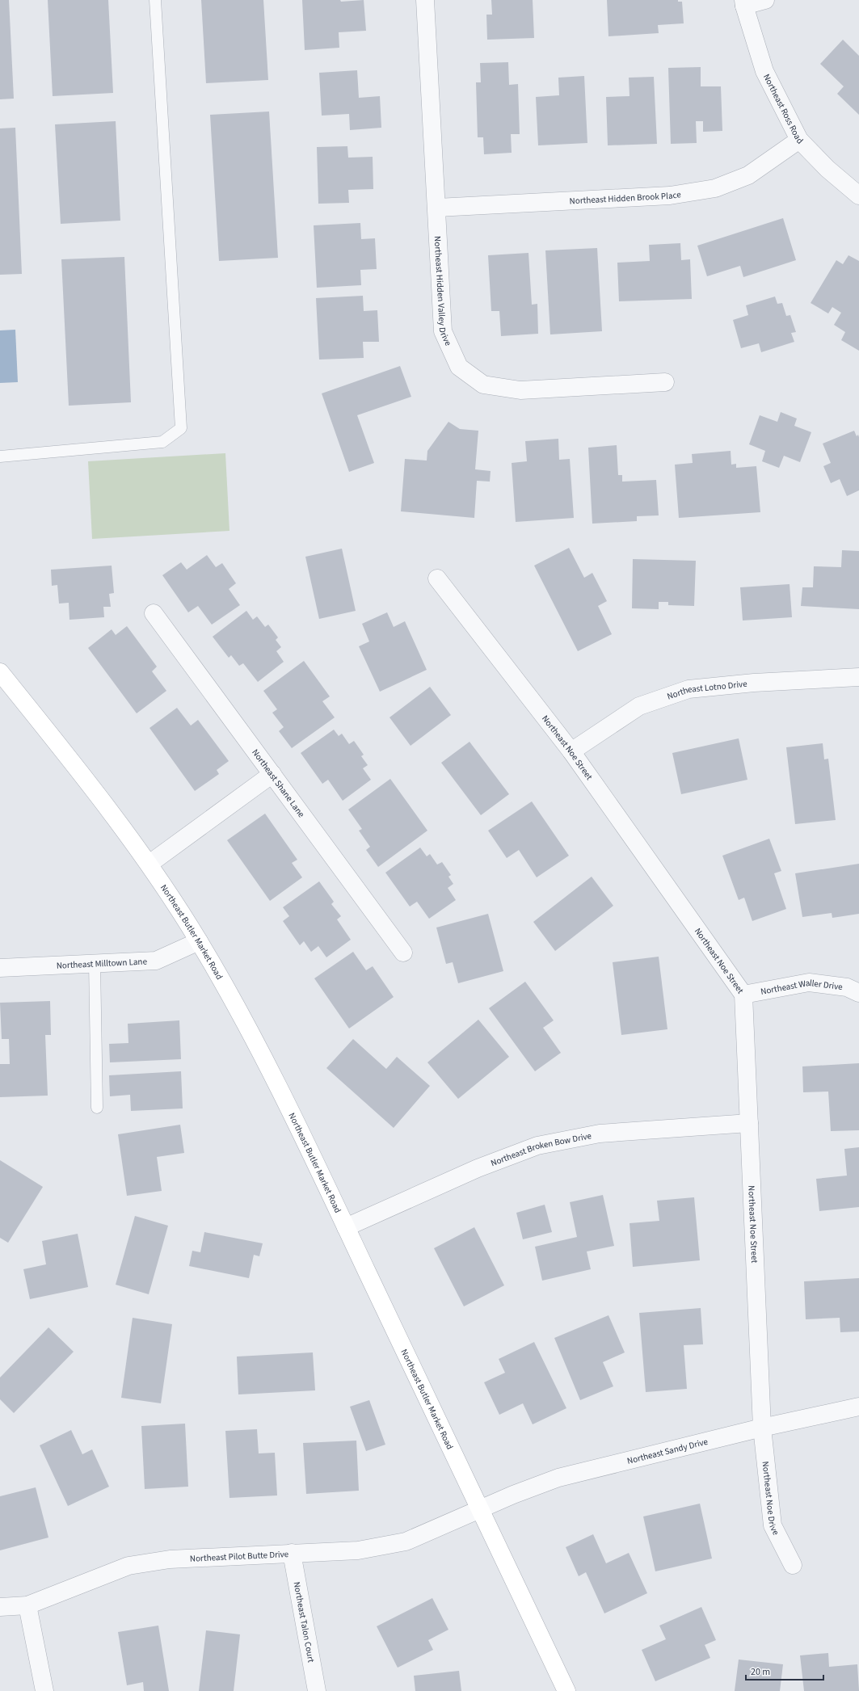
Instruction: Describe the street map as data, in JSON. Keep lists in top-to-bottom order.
{
  "streets": {
    "main road": ["Northeast Butler Market Road"],
    "street": [
      "Northeast Ross Road",
      "Northeast Hidden Brook Place",
      "Northeast Hidden Valley Drive",
      "Northeast Lotno Drive",
      "Northeast Noe Street",
      "Northeast Shane Lane",
      "Northeast Milltown Lane",
      "Northeast Waller Drive",
      "Northeast Broken Bow Drive",
      "Northeast Sandy Drive",
      "Northeast Noe Drive",
      "Northeast Pilot Butte Drive",
      "Northeast Talon Court"
    ]
  },
  "crossings": [
    ["Northeast Ross Road", "Northeast Hidden Brook Place"],
    ["Northeast Hidden Brook Place", "Northeast Hidden Valley Drive"],
    ["Northeast Lotno Drive", "Northeast Noe Street"],
    ["Northeast Noe Street", "Northeast Waller Drive"],
    ["Northeast Noe Street", "Northeast Broken Bow Drive"],
    ["Northeast Noe Street", "Northeast Sandy Drive"],
    ["Northeast Noe Street", "Northeast Noe Drive"],
    ["Northeast Butler Market Road", "Northeast Milltown Lane"],
    ["Northeast Butler Market Road", "Northeast Broken Bow Drive"],
    ["Northeast Butler Market Road", "Northeast Sandy Drive"],
    ["Northeast Butler Market Road", "Northeast Pilot Butte Drive"],
    ["Northeast Sandy Drive", "Northeast Noe Drive"],
    ["Northeast Sandy Drive", "Northeast Pilot Butte Drive"],
    ["Northeast Pilot Butte Drive", "Northeast Talon Court"]
  ],
  "scale_bar": "20 m"
}
